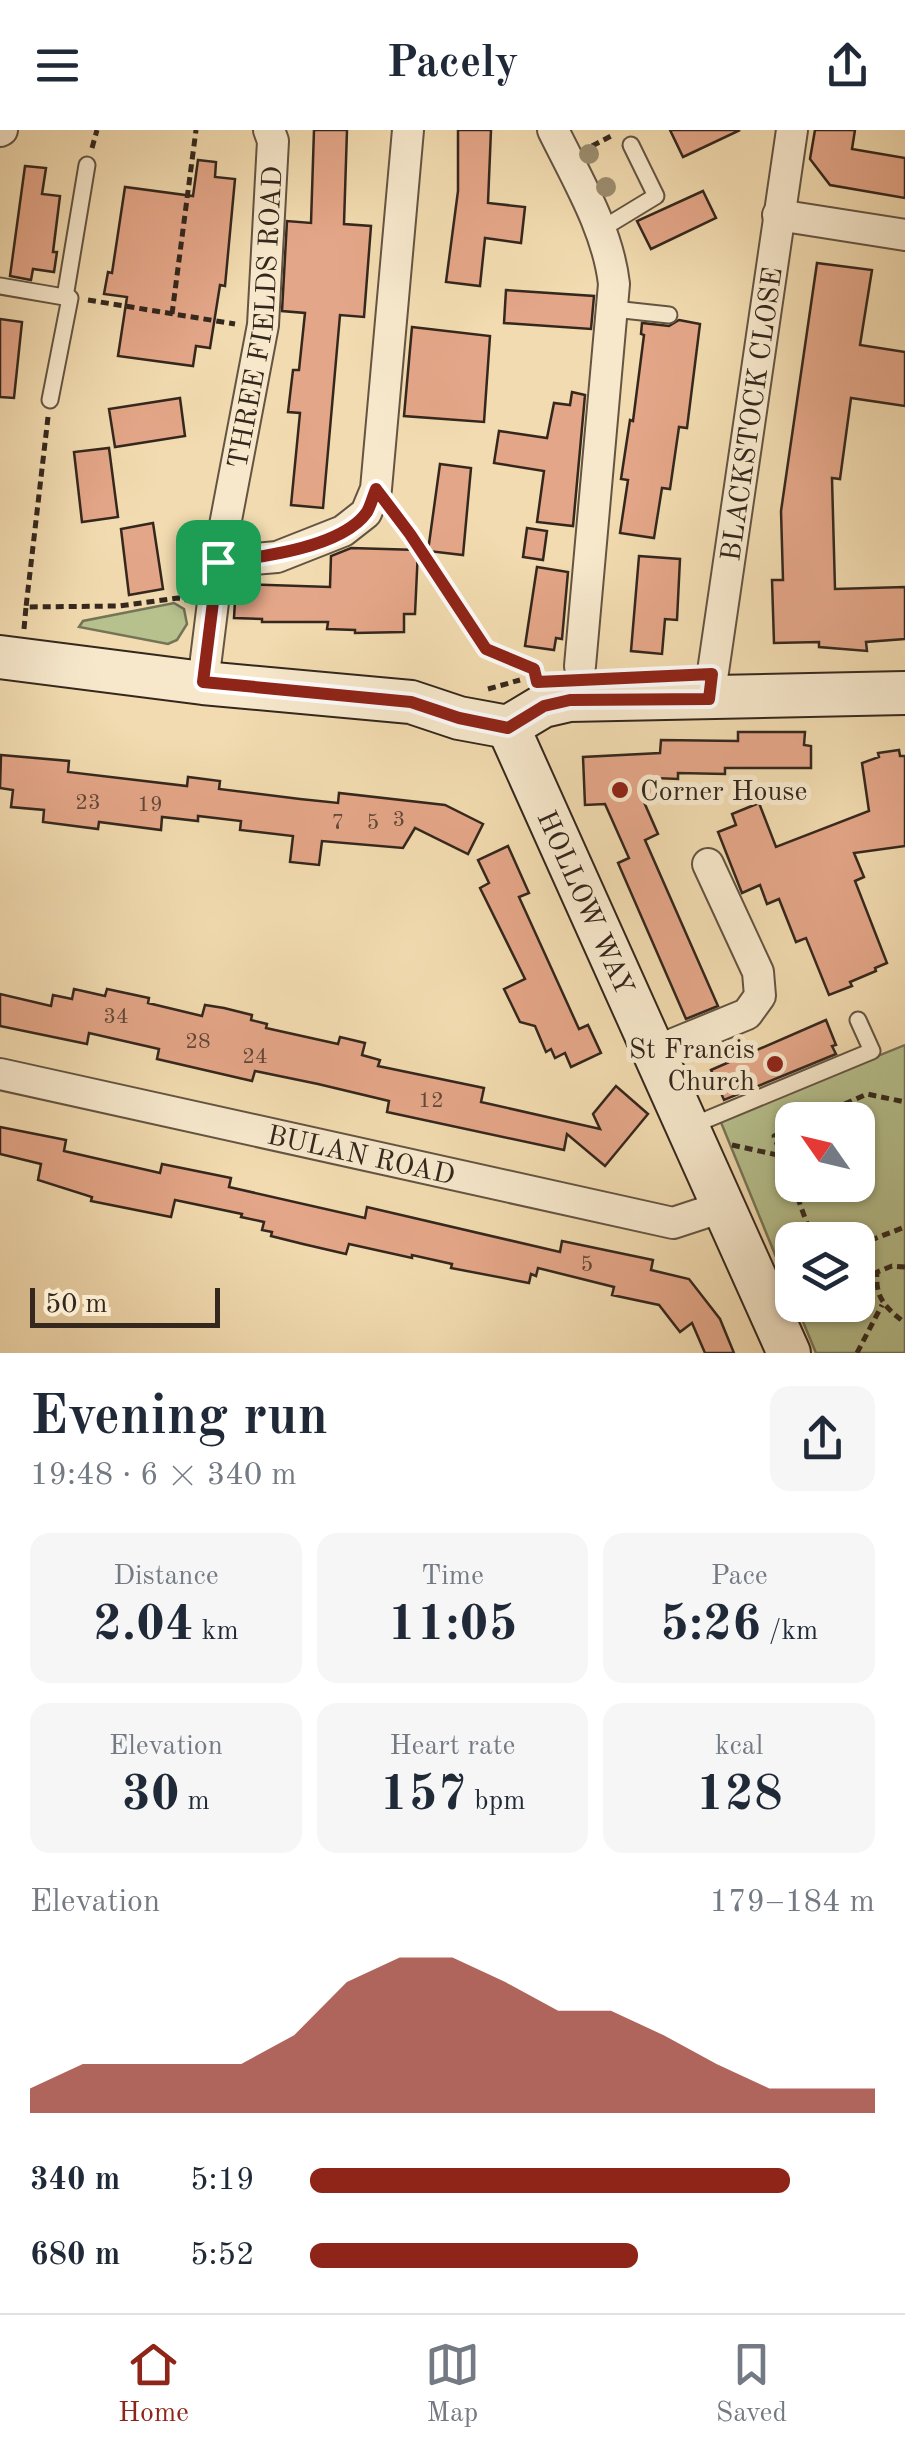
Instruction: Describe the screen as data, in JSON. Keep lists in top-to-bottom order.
{
  "streets": {
    "main road": ["HOLLOW WAY"],
    "street": ["THREE FIELDS ROAD", "BLACKSTOCK CLOSE", "BULAN ROAD"]
  },
  "crossings": [
    ["HOLLOW WAY", "BULAN ROAD"]
  ],
  "places": ["Corner House", "St Francis Church"],
  "house_numbers": [
    "23",
    "19",
    "3",
    "7",
    "5",
    "34",
    "28",
    "24",
    "12",
    "5"
  ],
  "scale_bar": "50 m",
  "north": "top left",
  "page": {
    "header": "Pacely",
    "scale": "50 m",
    "heading": ["Evening run", "19:48 · 6 × 340 m"],
    "stats": [
      ["Distance", "2.04 km"],
      ["Time", "11:05"],
      ["Pace", "5:26 /km"],
      ["Elevation", "30 m"],
      ["Heart rate", "157 bpm"],
      ["kcal", "128"]
    ],
    "chart": ["Elevation", "179–184 m"],
    "list": [
      {
        "name": "340 m",
        "note": "5:19"
      },
      {
        "name": "680 m",
        "note": "5:52"
      }
    ],
    "tabs": ["Home", "Map", "Saved"]
  }
}
